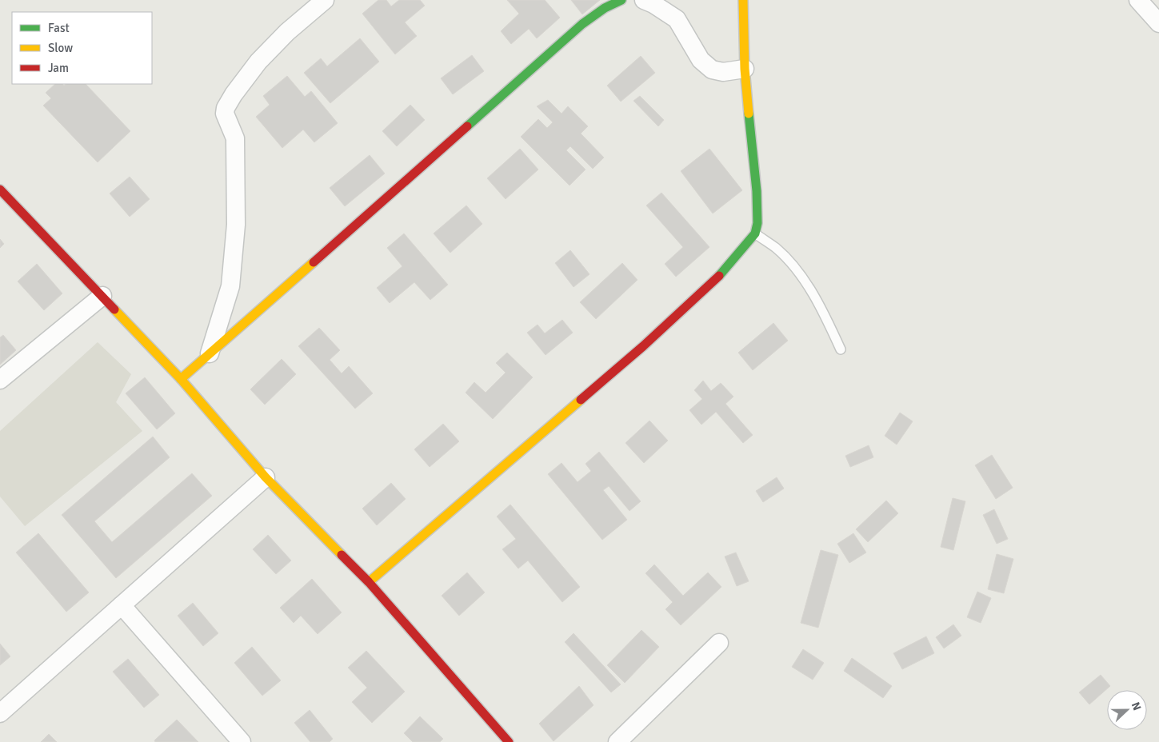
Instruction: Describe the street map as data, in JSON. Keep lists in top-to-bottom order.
{
  "legend": ["Fast", "Slow", "Jam"],
  "north": "right"
}
